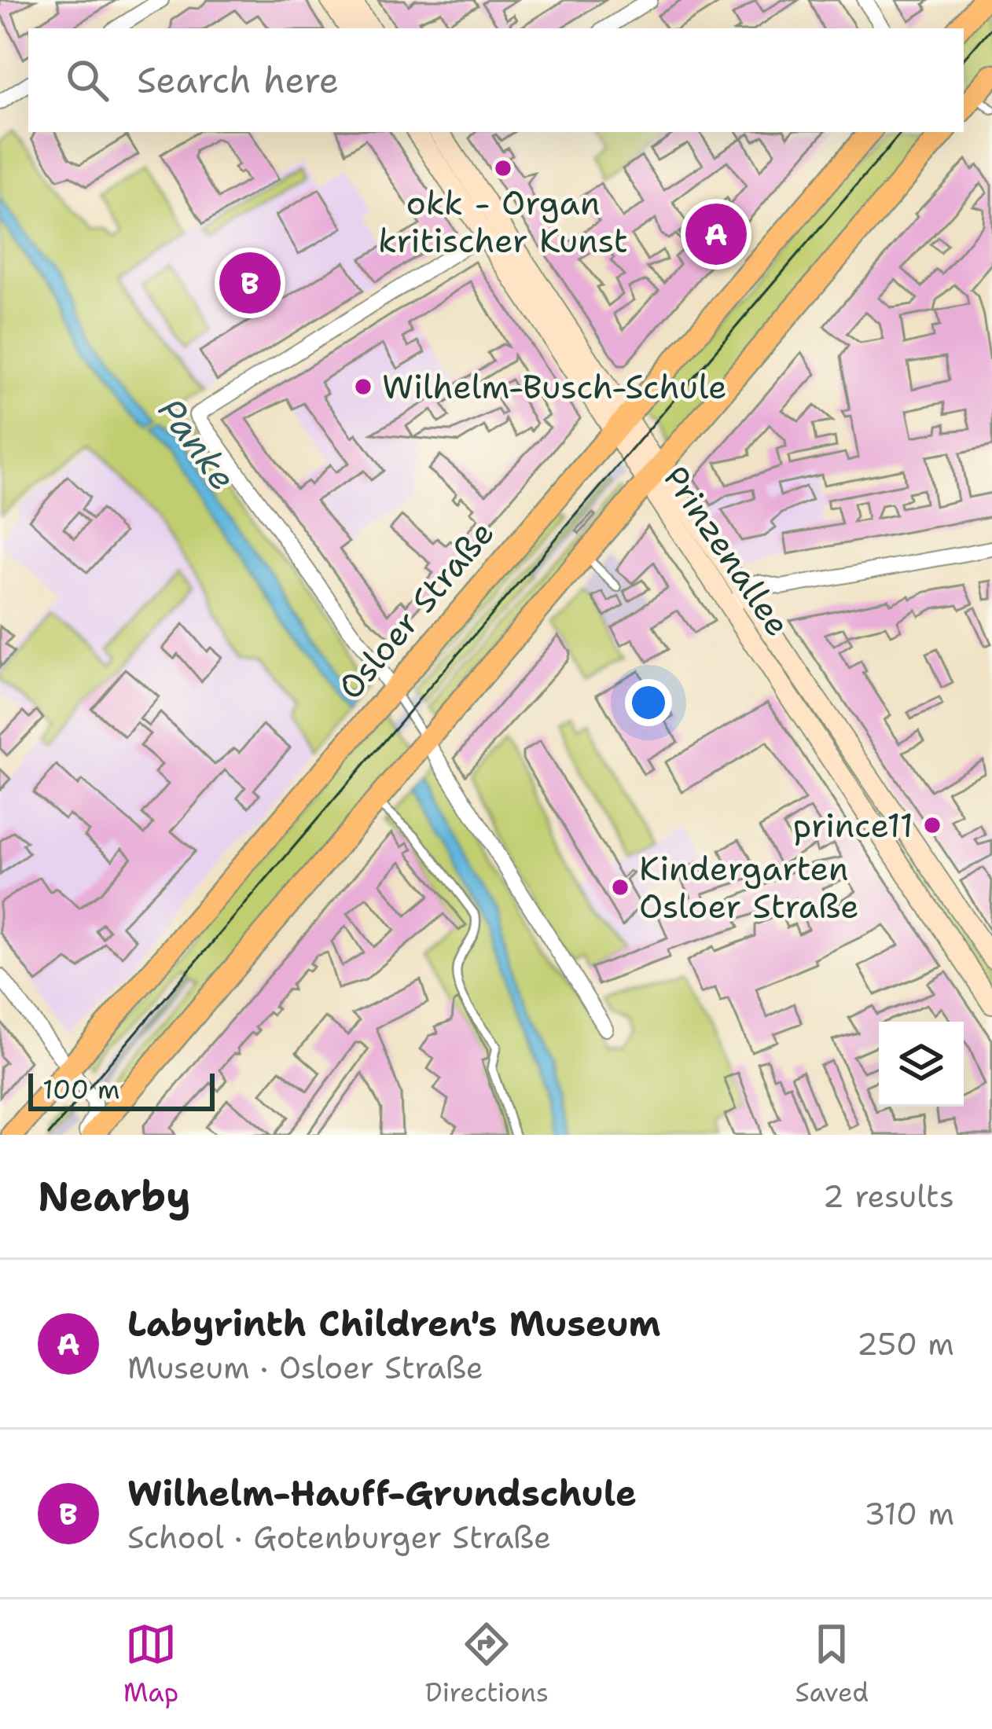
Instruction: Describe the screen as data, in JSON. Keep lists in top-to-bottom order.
{
  "streets": {
    "main road": ["Prinzenallee", "Osloer Straße"]
  },
  "crossings": [
    ["Prinzenallee", "Osloer Straße"]
  ],
  "water": ["Panke"],
  "places": [
    "okk - Organ kritischer Kunst",
    "Wilhelm-Busch-Schule",
    "prince11",
    "Kindergarten Osloer Straße"
  ],
  "scale_bar": "100 m",
  "page": {
    "search": "Search here",
    "pins": ["A", "B"],
    "scale": "100 m",
    "heading": ["Nearby", "2 results"],
    "list": [
      {
        "mark": "A",
        "name": "Labyrinth Children's Museum",
        "note": "Museum · Osloer Straße",
        "value": "250 m"
      },
      {
        "mark": "B",
        "name": "Wilhelm-Hauff-Grundschule",
        "note": "School · Gotenburger Straße",
        "value": "310 m"
      }
    ],
    "nav": ["Map", "Directions", "Saved"]
  }
}
